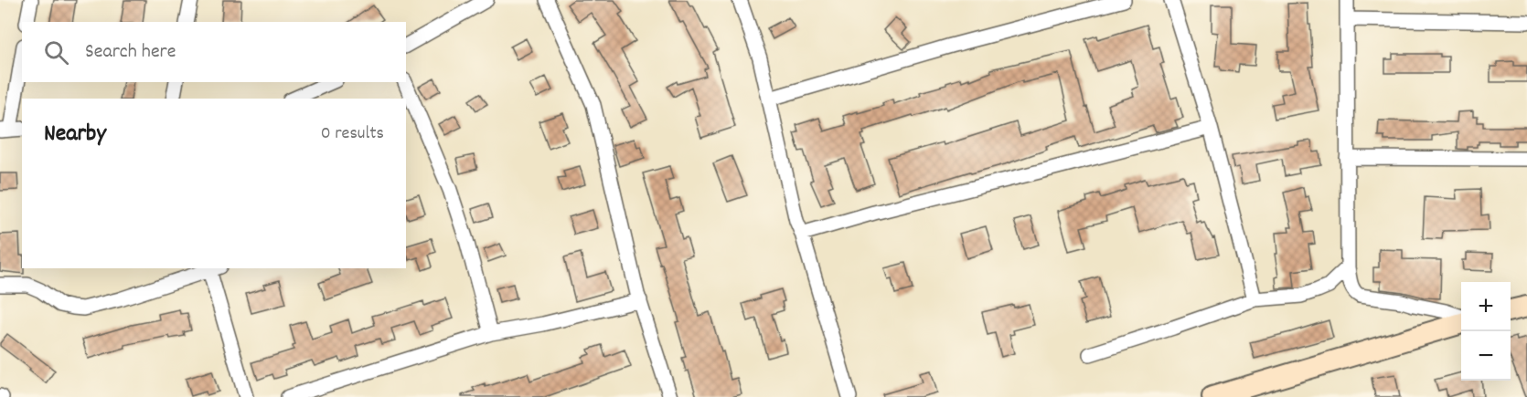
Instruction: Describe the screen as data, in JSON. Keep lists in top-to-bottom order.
{
  "page": {
    "search": "Search here",
    "heading": ["Nearby", "0 results"],
    "map_buttons": ["+", "−"]
  }
}
